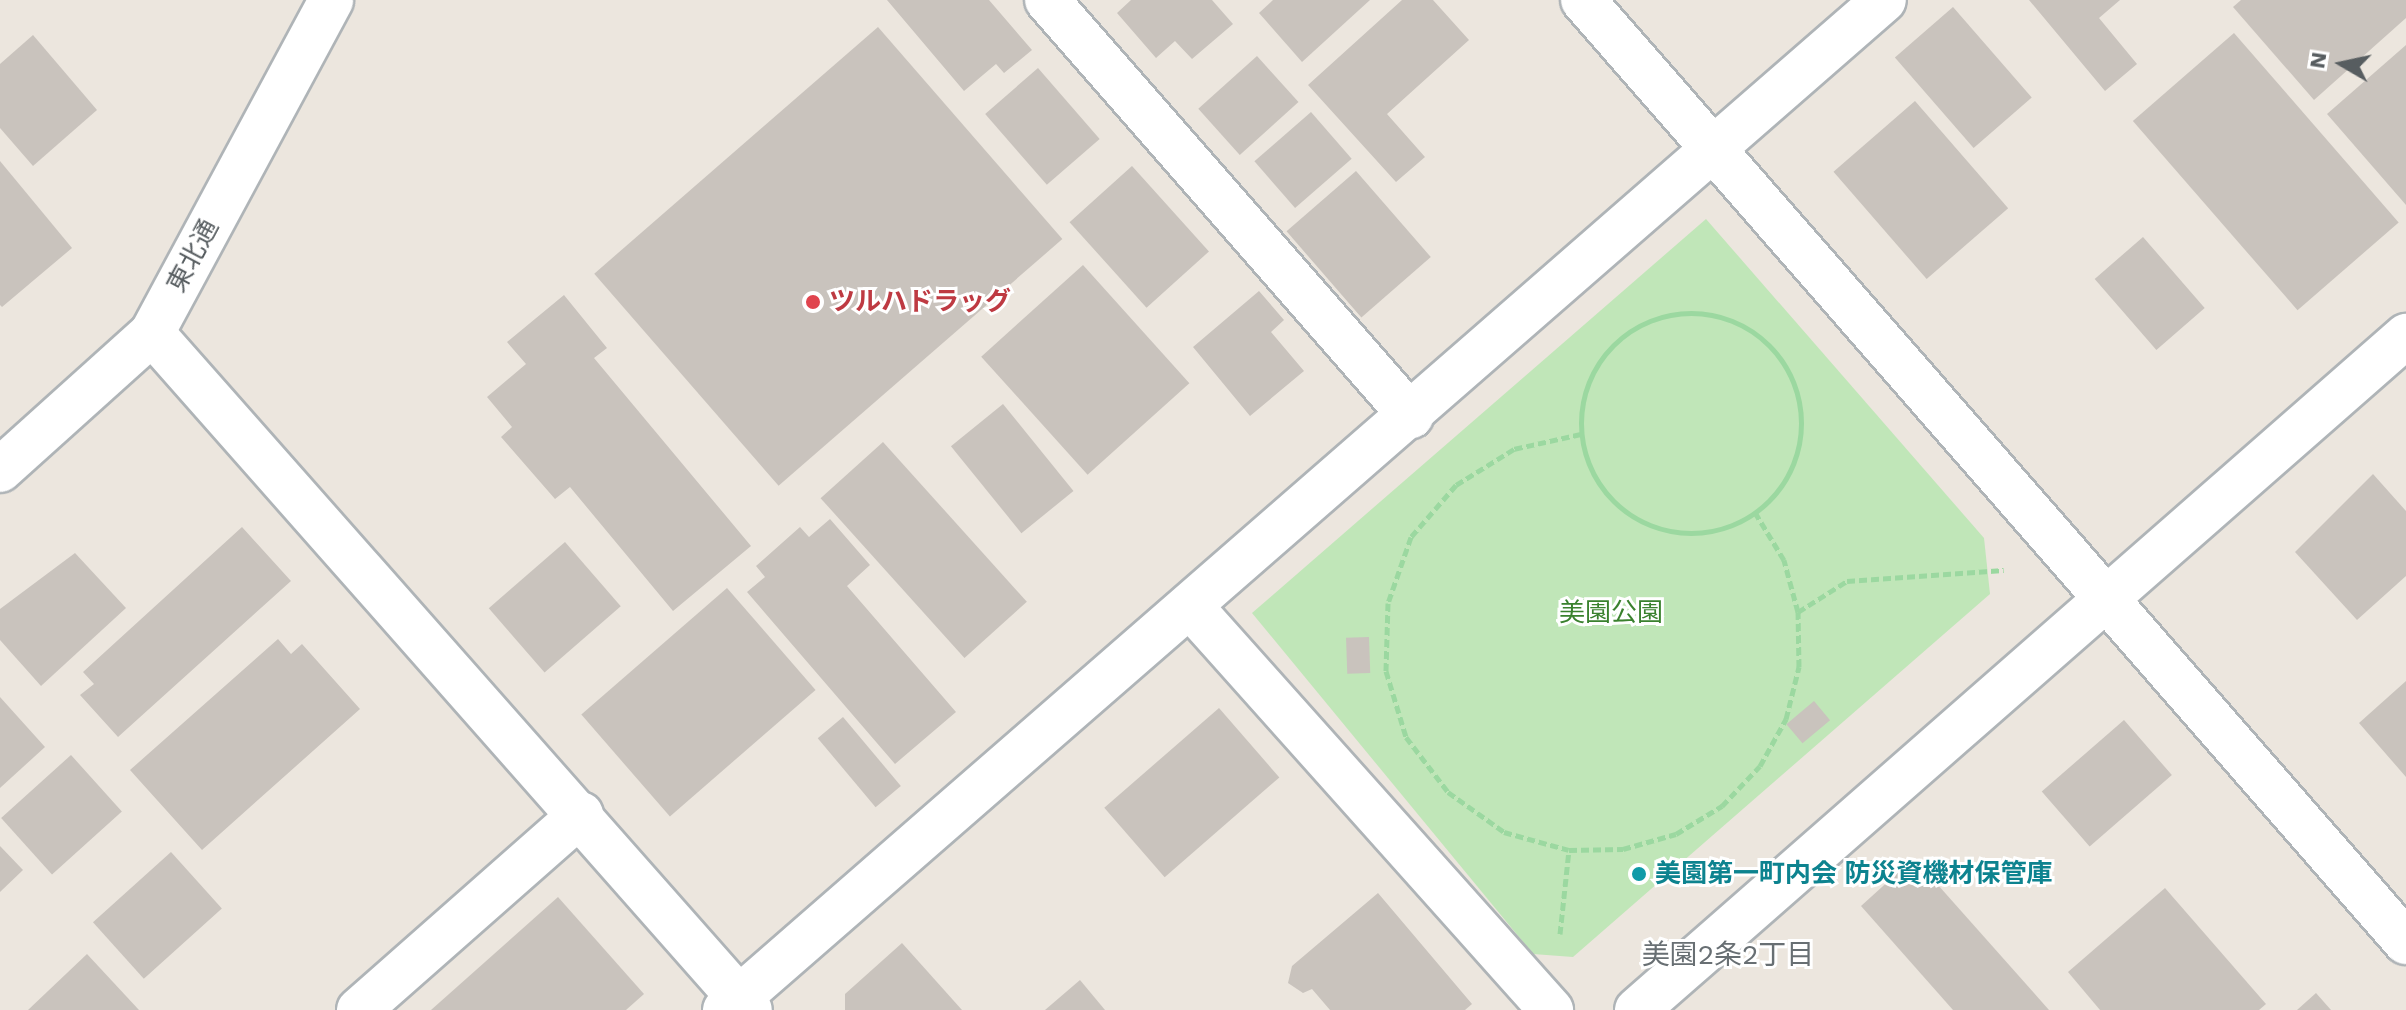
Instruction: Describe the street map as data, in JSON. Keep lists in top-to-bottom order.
{
  "streets": {
    "street": ["東北通"]
  },
  "districts": ["美園2条2丁目"],
  "parks": ["美園公園"],
  "places": ["ツルハドラッグ", "美園第一町内会 防災資機材保管庫"],
  "north": "left"
}
